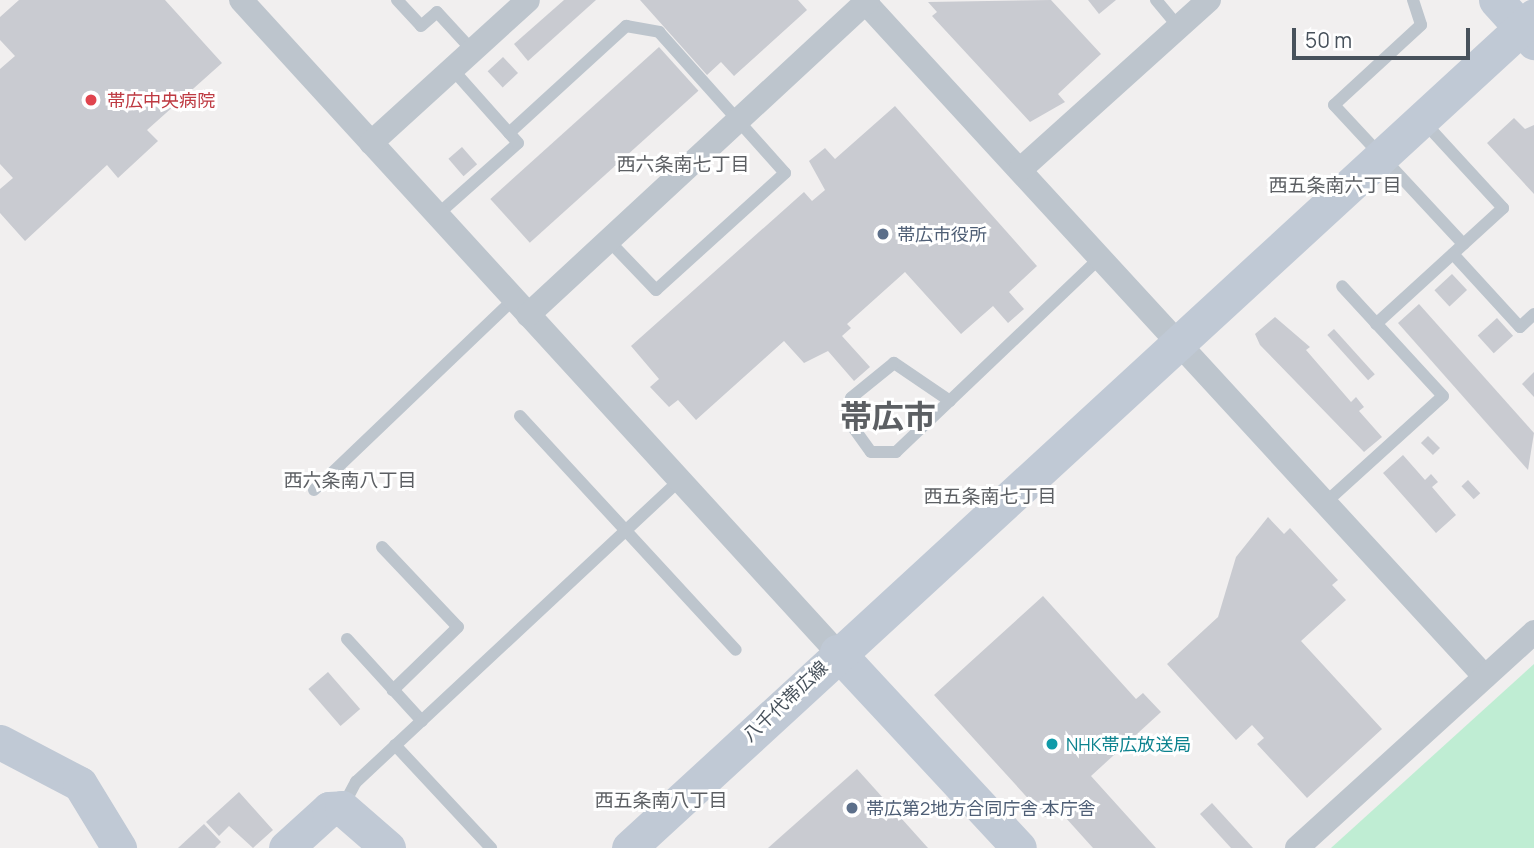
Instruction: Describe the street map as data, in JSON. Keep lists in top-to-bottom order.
{
  "streets": {
    "street": ["八千代帯広線"]
  },
  "districts": [
    "西六条南七丁目",
    "西五条南六丁目",
    "帯広市",
    "西六条南八丁目",
    "西五条南七丁目",
    "西五条南八丁目"
  ],
  "places": [
    "帯広中央病院",
    "帯広市役所",
    "NHK帯広放送局",
    "帯広第2地方合同庁舎 本庁舎"
  ],
  "scale_bar": "50 m"
}
